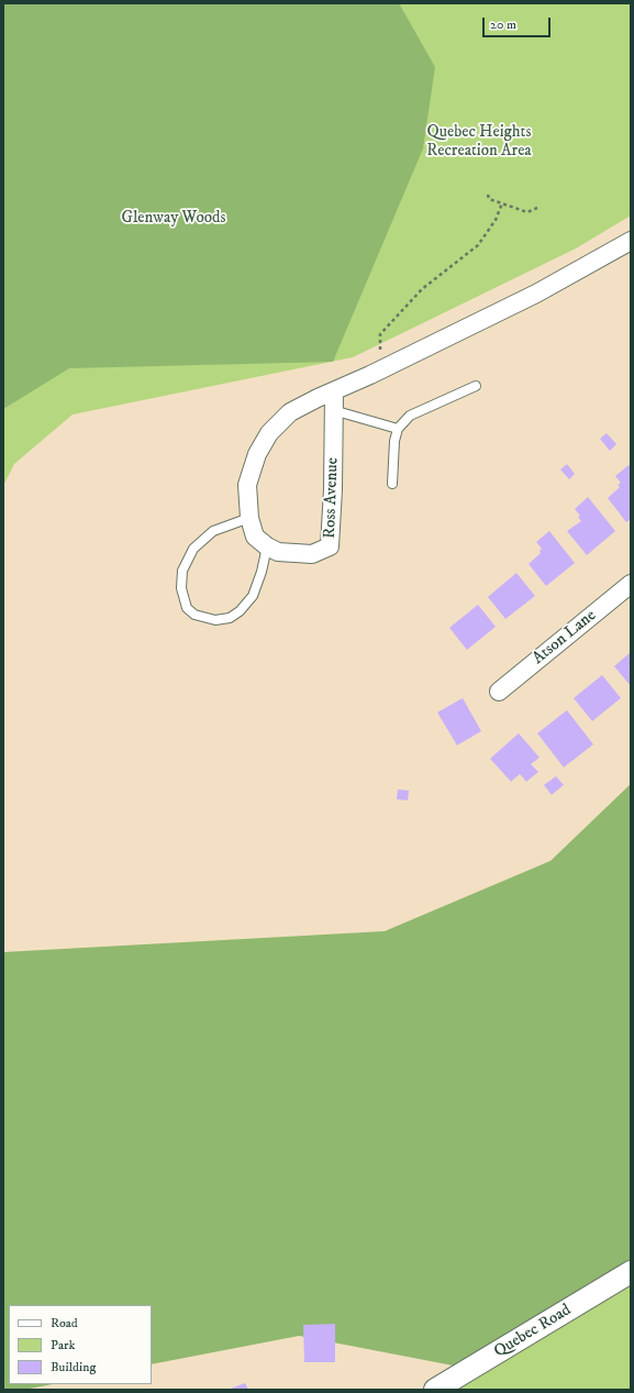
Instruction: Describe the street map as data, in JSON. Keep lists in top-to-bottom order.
{
  "streets": {
    "street": ["Ross Avenue", "Atson Lane", "Quebec Road"]
  },
  "parks": ["Quebec Heights Recreation Area", "Glenway Woods"],
  "legend": ["Road", "Park", "Building"],
  "scale_bar": "20 m"
}
